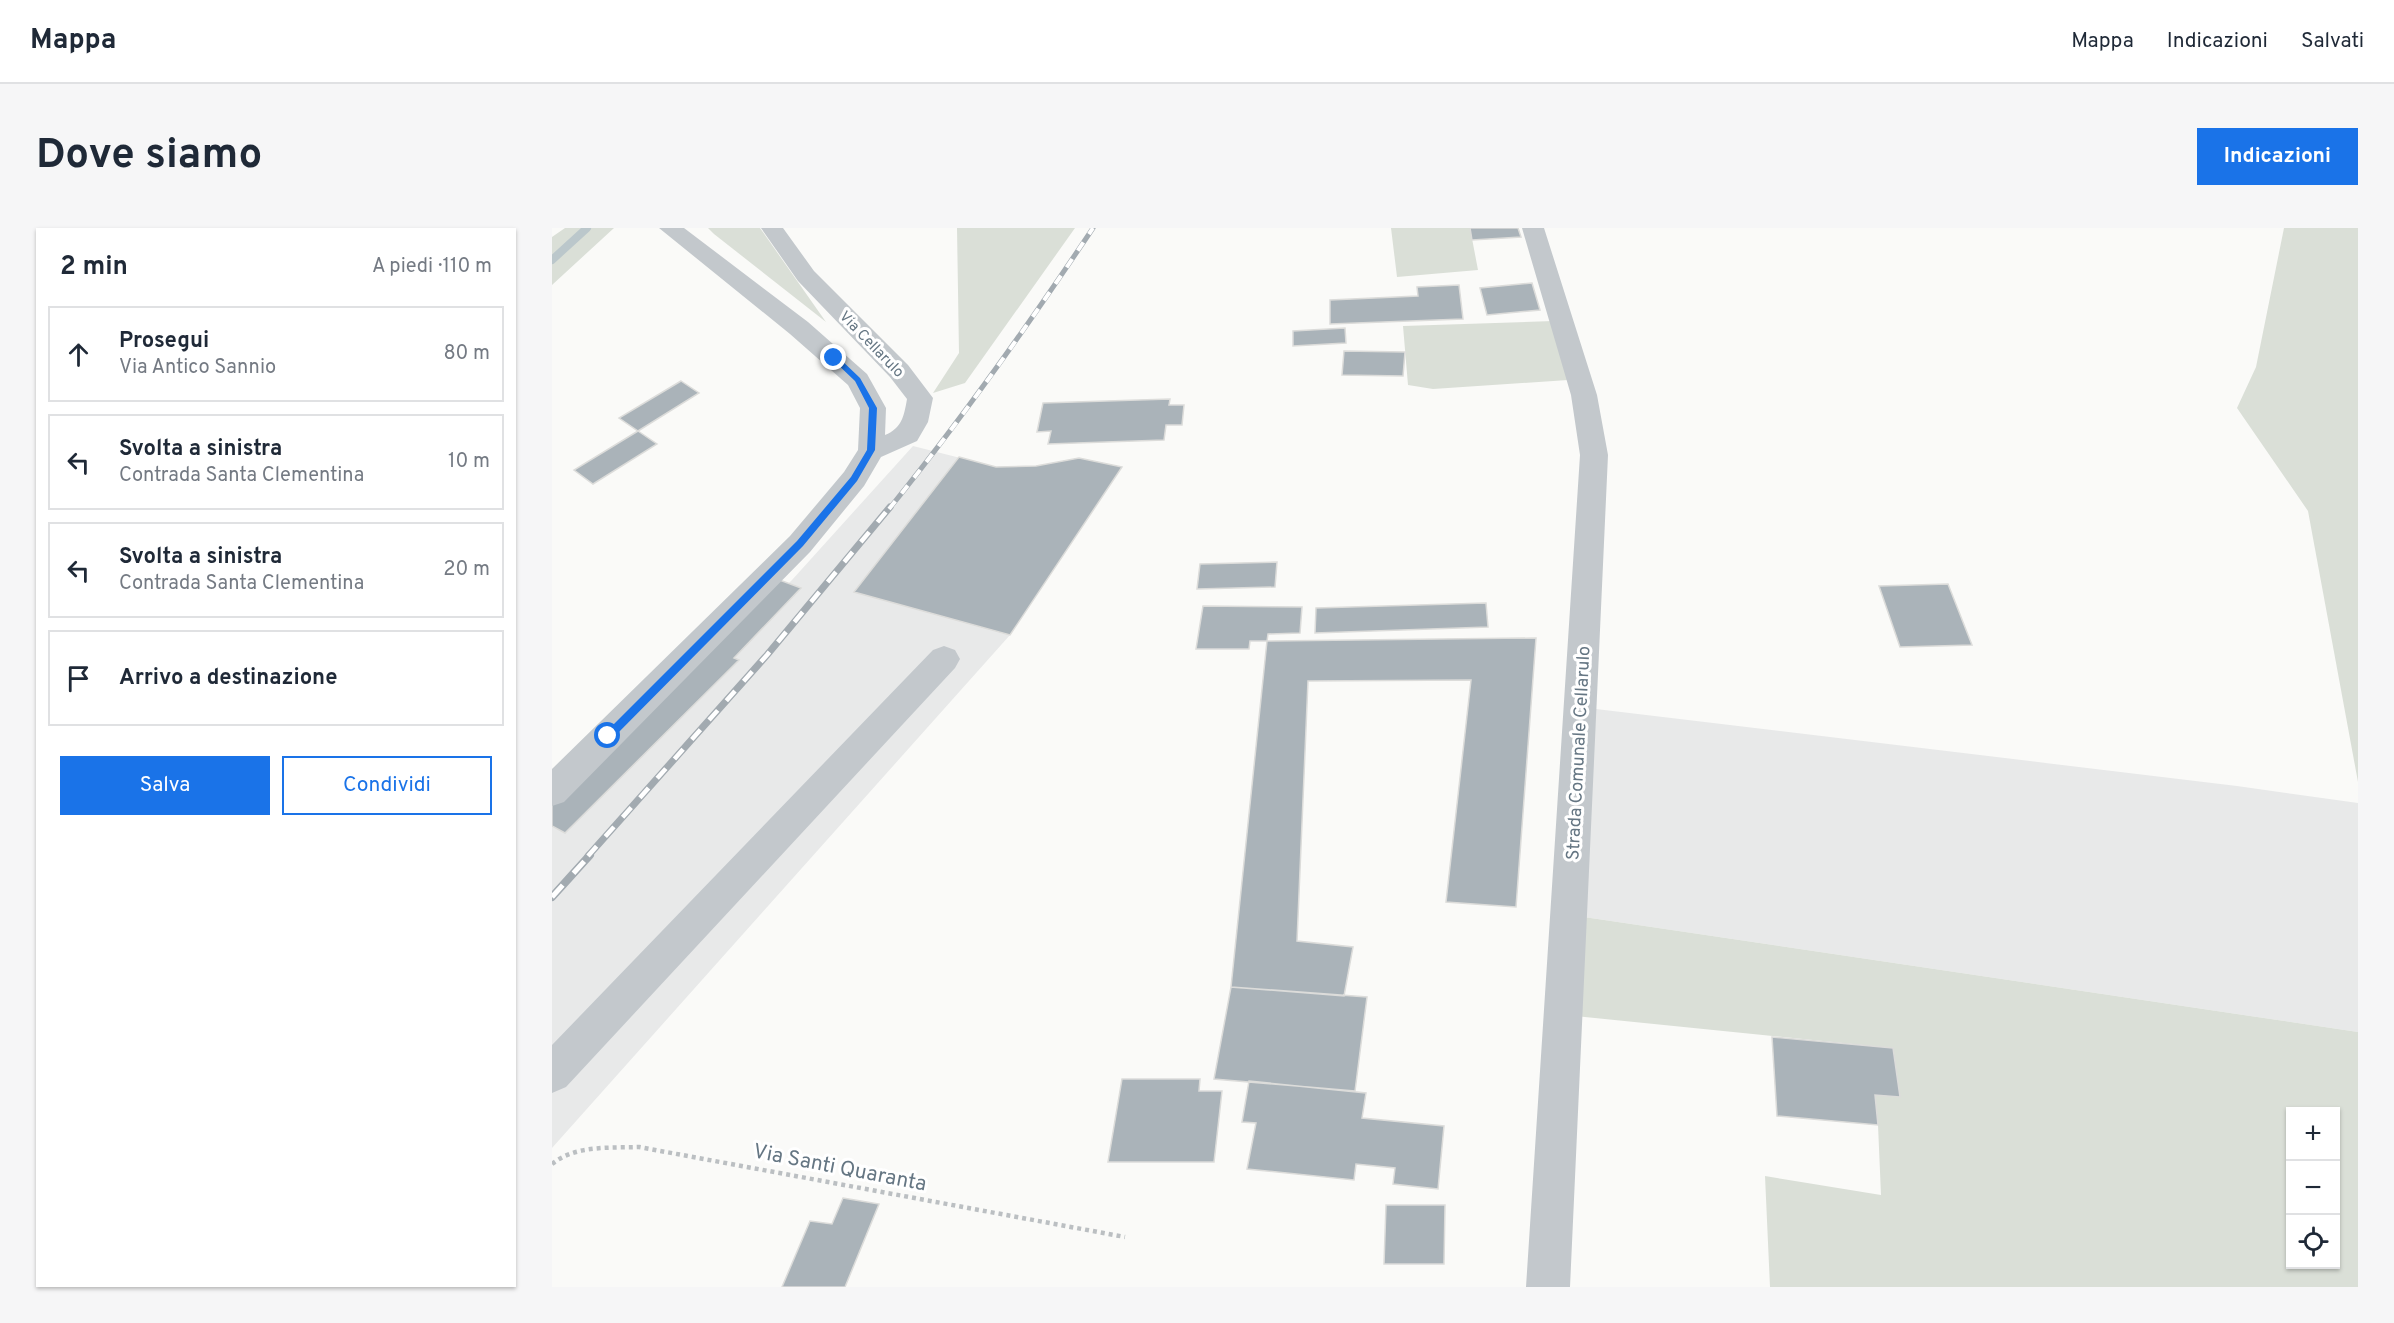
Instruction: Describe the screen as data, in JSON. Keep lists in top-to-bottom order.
{
  "streets": {
    "street": ["Via Cellarulo", "Strada Comunale Cellarulo"],
    "path": ["Via Santi Quaranta"]
  },
  "page": {
    "header": "Mappa",
    "nav": ["Mappa", "Indicazioni", "Salvati"],
    "buttons": [
      "Indicazioni",
      ["Salva", "Condividi"]
    ],
    "title": "Dove siamo",
    "heading": ["2 min", "A piedi · 110 m"],
    "list": [
      ["Prosegui", "Via Antico Sannio", "80 m"],
      ["Svolta a sinistra", "Contrada Santa Clementina", "10 m"],
      ["Svolta a sinistra", "Contrada Santa Clementina", "20 m"],
      "Arrivo a destinazione"
    ],
    "map_buttons": ["+", "−"]
  }
}
